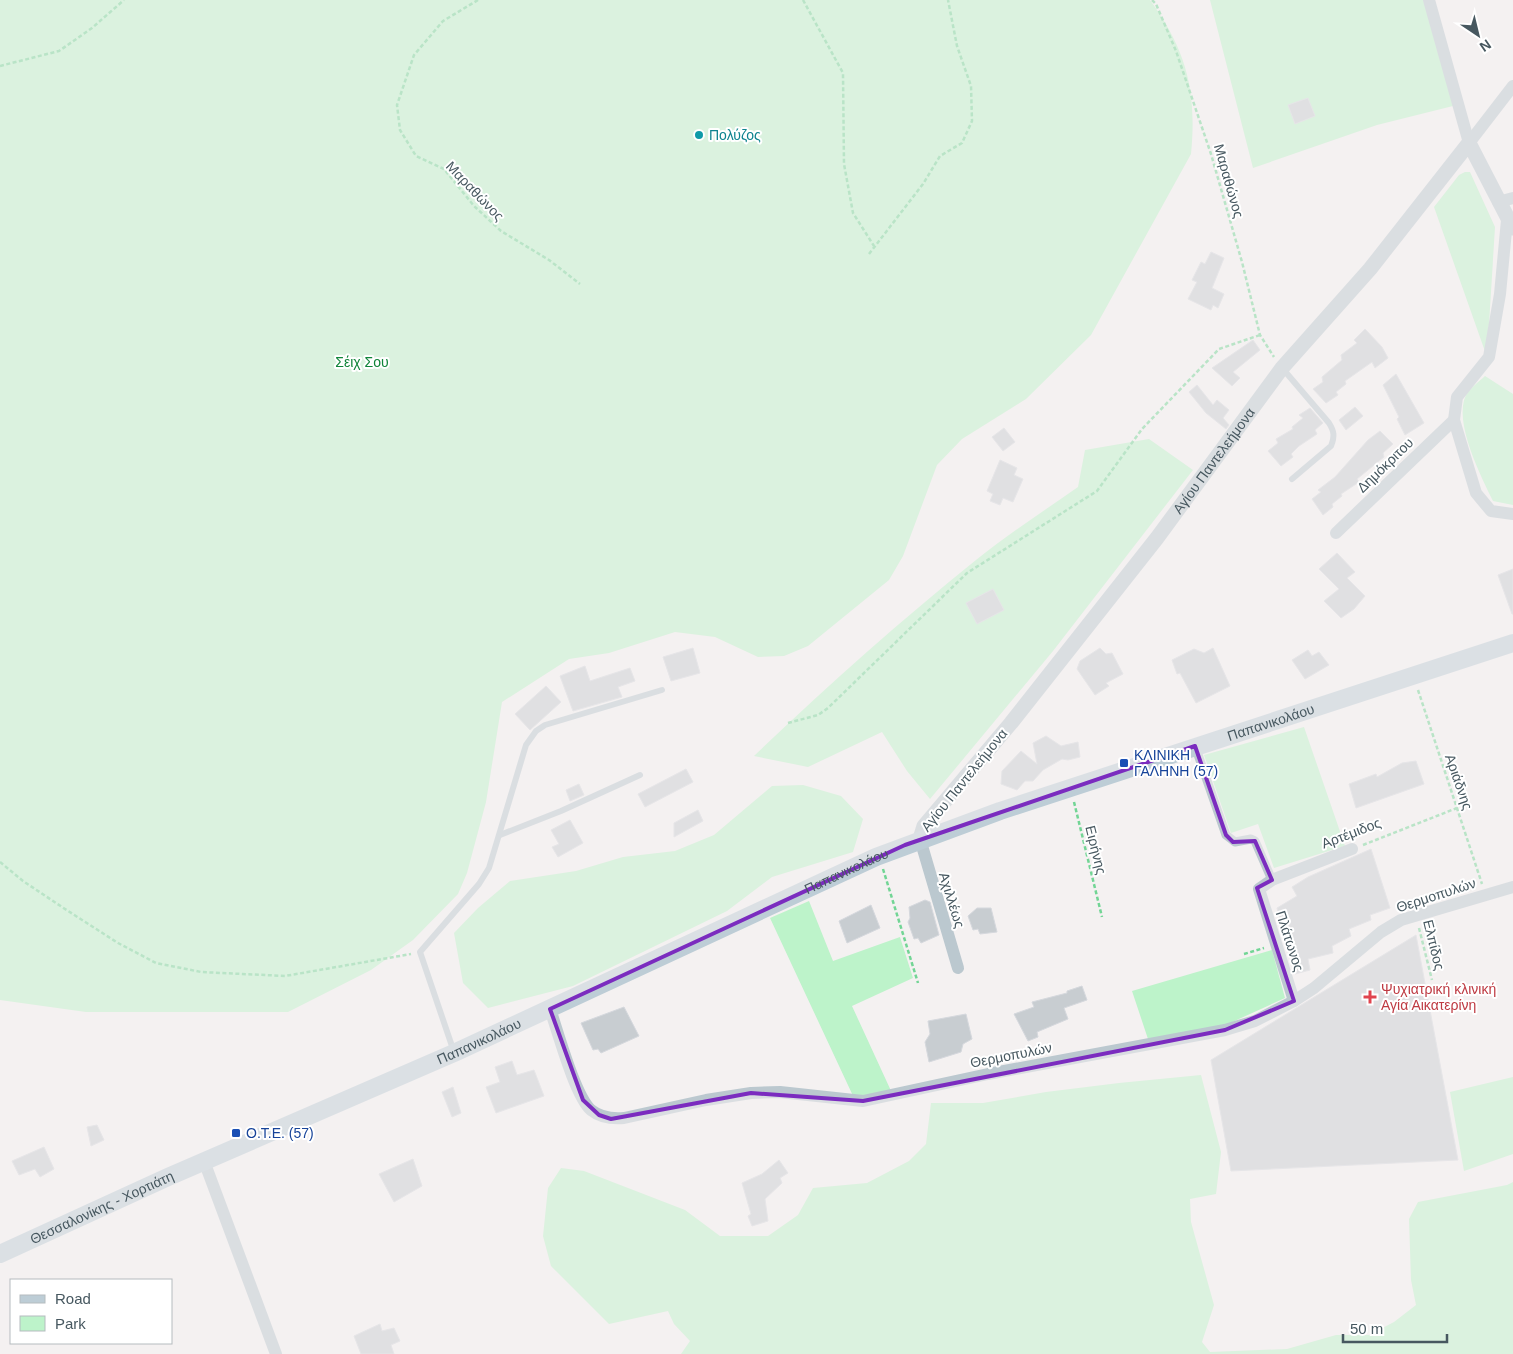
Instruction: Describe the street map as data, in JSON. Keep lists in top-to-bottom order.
{
  "streets": {
    "main road": ["Παπανικολάου", "Θεσσαλονίκης - Χορτιάτη"],
    "street": [
      "Αγίου Παντελεήμονα",
      "Δημόκριτου",
      "Αρτέμιδος",
      "Θερμοπυλών",
      "Αχιλλέως",
      "Πλάτωνος"
    ],
    "path": [
      "Μαραθώνος",
      "Αριάδνης",
      "Ειρήνης",
      "Ελπίδος"
    ]
  },
  "crossings": [
    ["Μαραθώνος", "Αγίου Παντελεήμονα"],
    ["Αγίου Παντελεήμονα", "Παπανικολάου"],
    ["Αγίου Παντελεήμονα", "Αχιλλέως"],
    ["Παπανικολάου", "Αριάδνης"],
    ["Παπανικολάου", "Ειρήνης"],
    ["Παπανικολάου", "Θερμοπυλών"],
    ["Παπανικολάου", "Αχιλλέως"],
    ["Παπανικολάου", "Θεσσαλονίκης - Χορτιάτη"],
    ["Αριάδνης", "Αρτέμιδος"],
    ["Αριάδνης", "Θερμοπυλών"],
    ["Αρτέμιδος", "Πλάτωνος"],
    ["Θερμοπυλών", "Πλάτωνος"],
    ["Θερμοπυλών", "Ελπίδος"]
  ],
  "parks": ["Σέιχ Σου"],
  "places": {
    "other": ["Πολύζος"],
    "transit": ["ΚΛΙΝΙΚΗ ΓΑΛΗΝΗ (57)", "Ο.Τ.Ε. (57)"],
    "health": ["Ψυχιατρική κλινική Αγία Αικατερίνη"]
  },
  "legend": ["Road", "Park"],
  "scale_bar": "50 m",
  "north": "bottom right"
}
